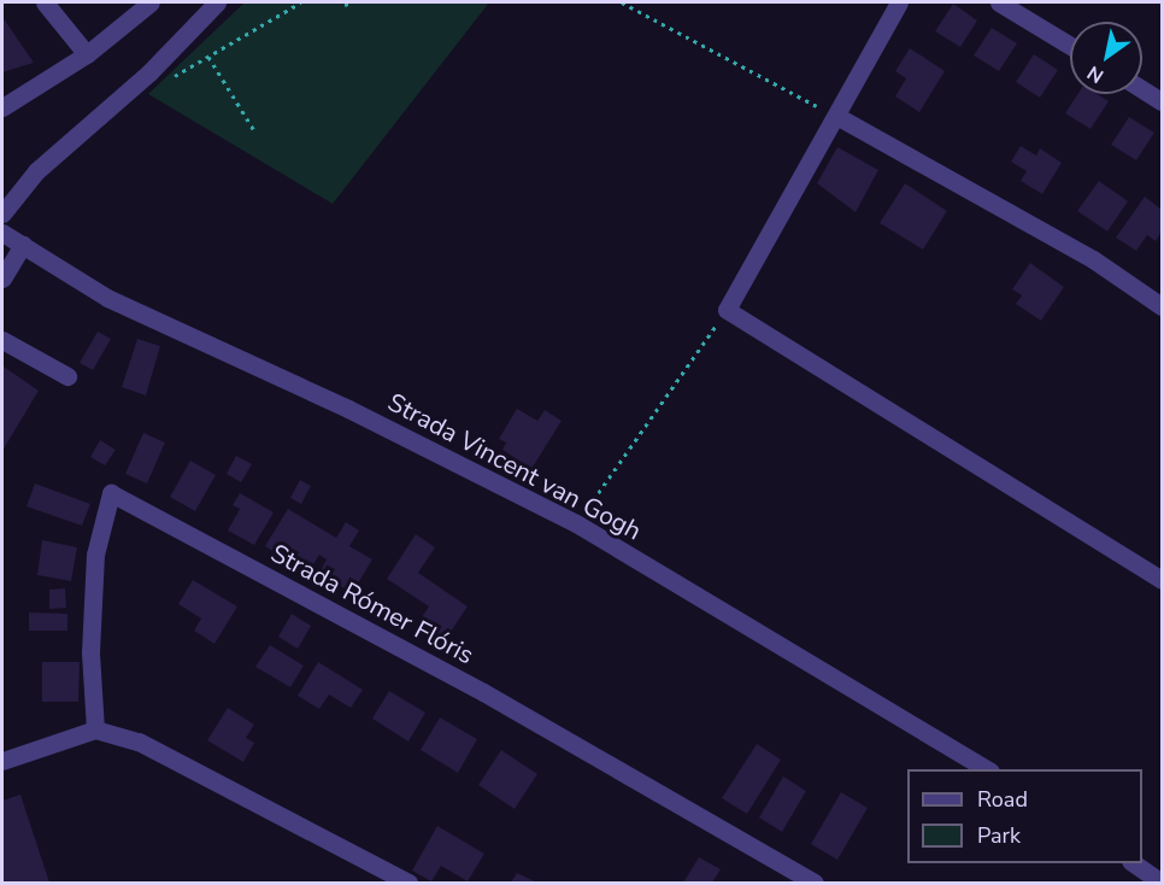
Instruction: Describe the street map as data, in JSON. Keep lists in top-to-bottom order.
{
  "streets": {
    "street": ["Strada Vincent van Gogh", "Strada Rómer Flóris"]
  },
  "legend": ["Road", "Park"],
  "north": "bottom left"
}
